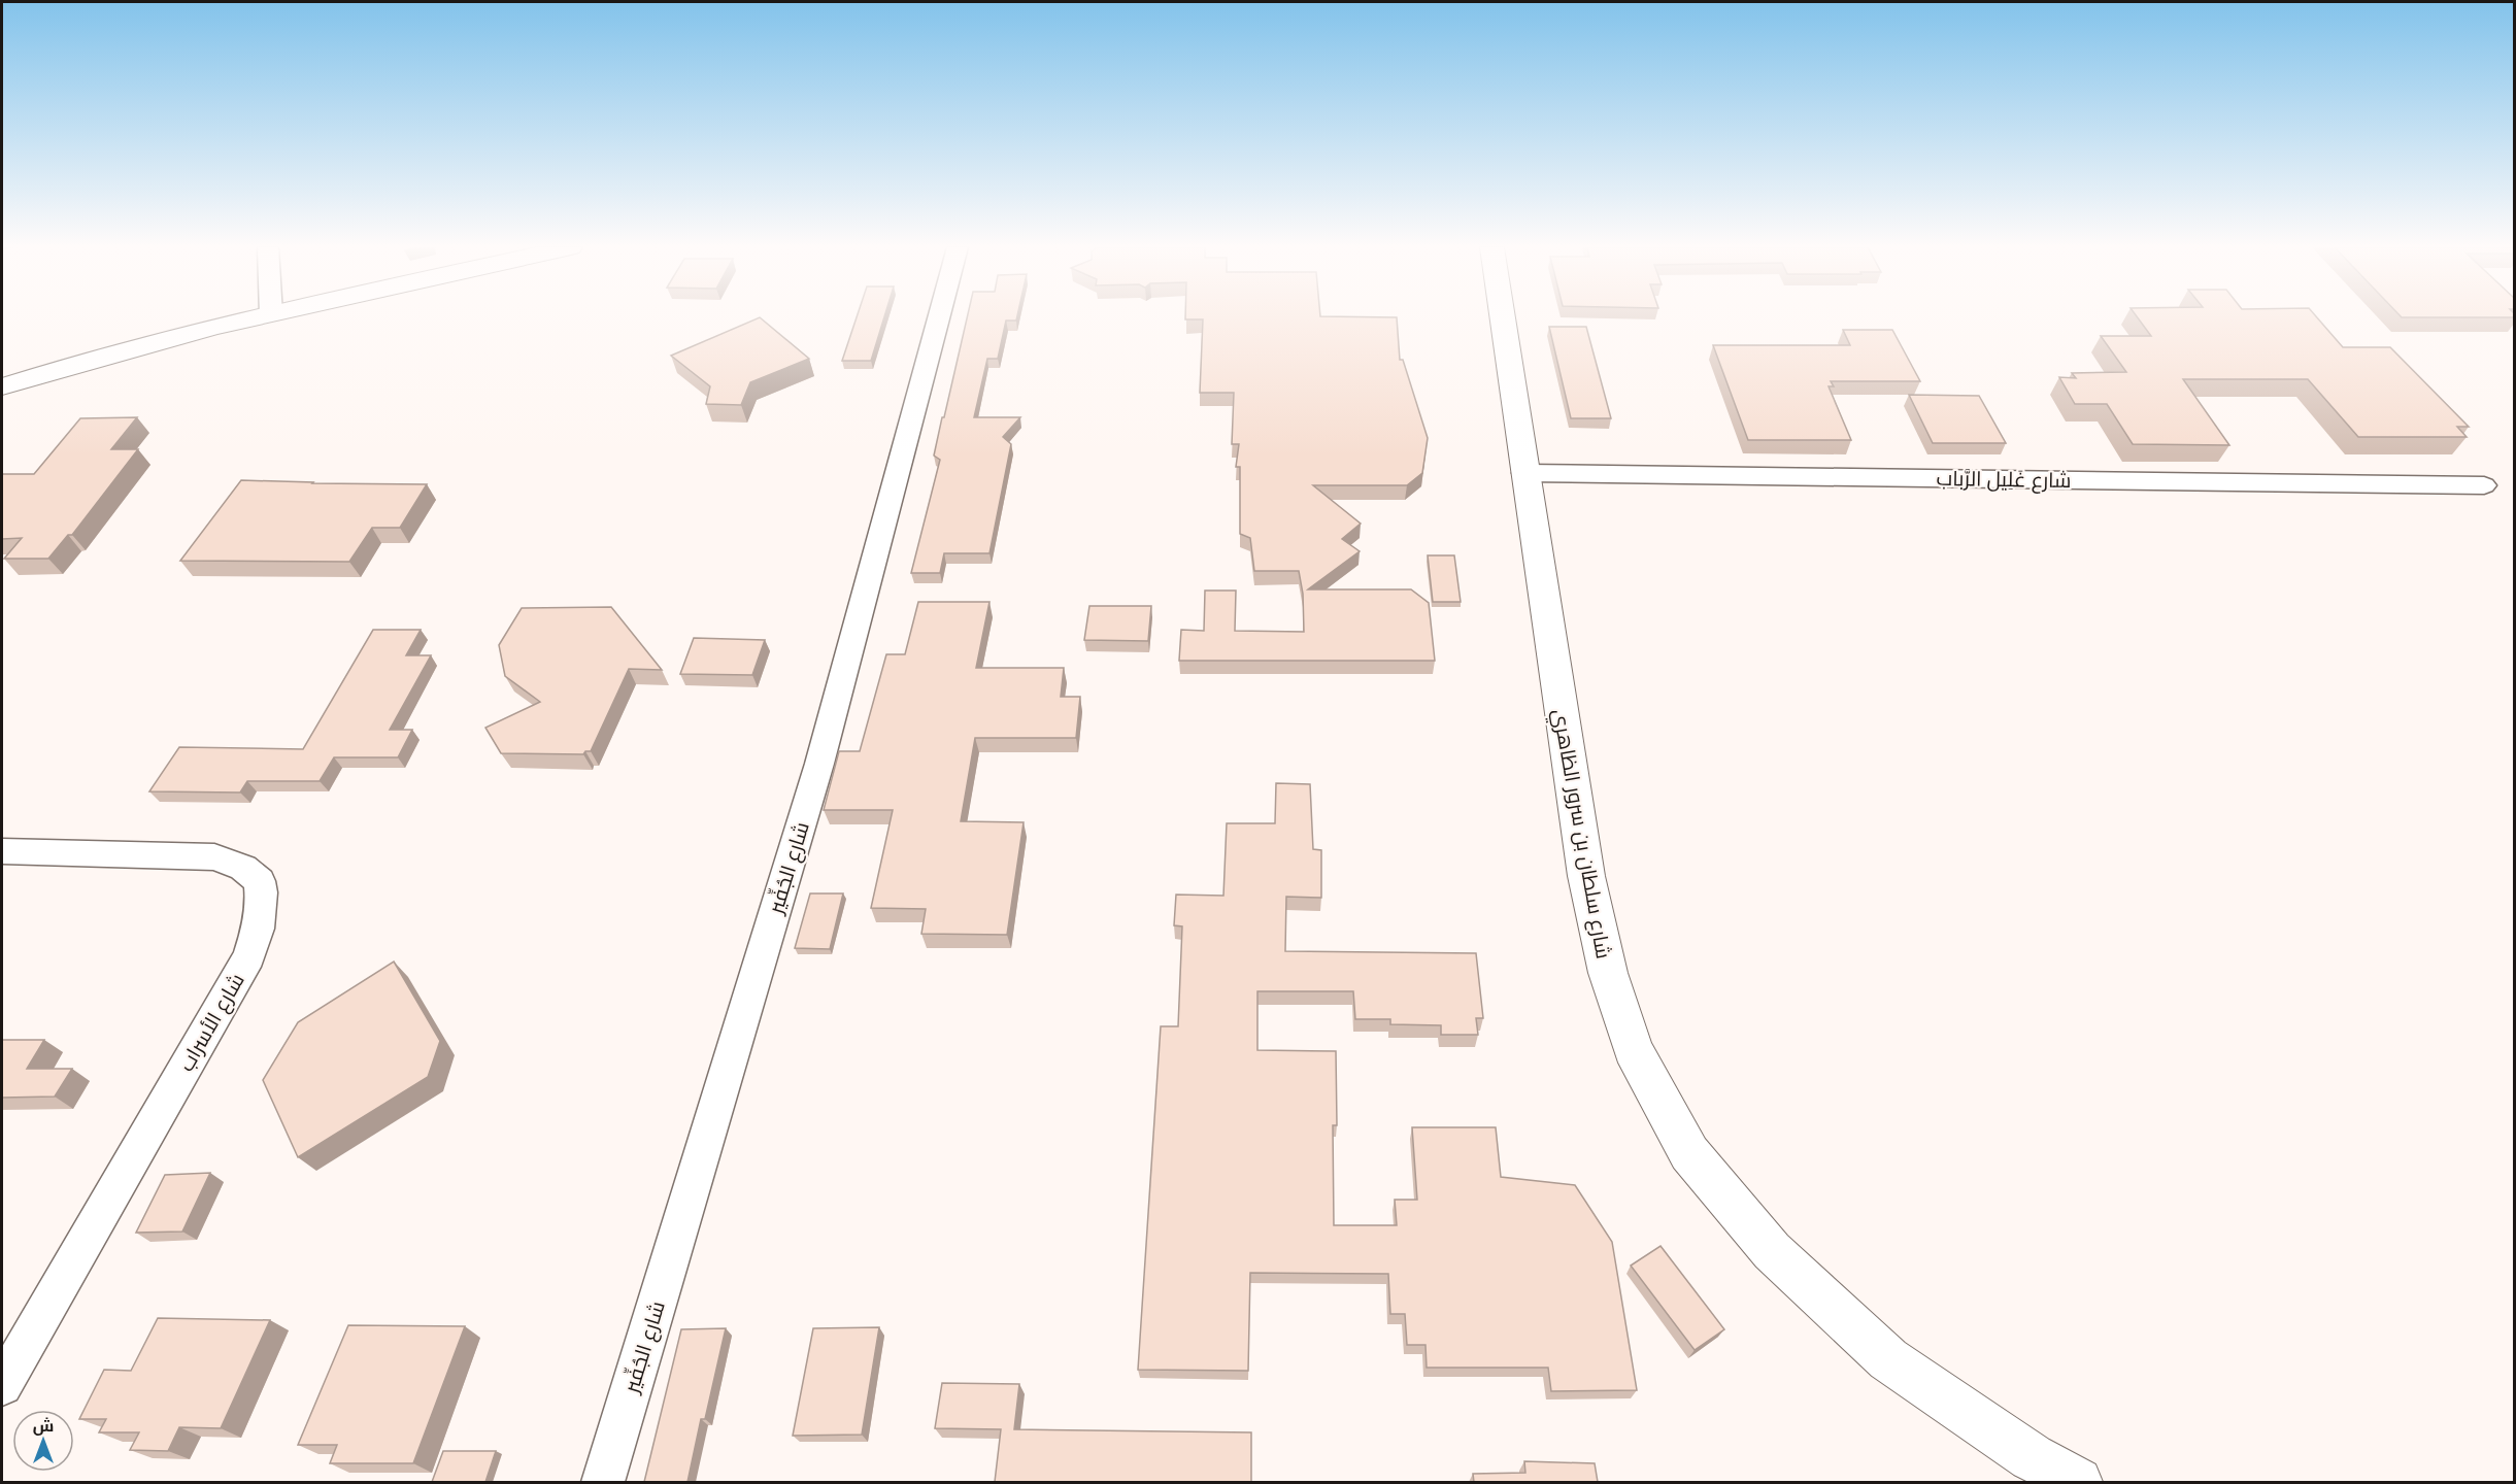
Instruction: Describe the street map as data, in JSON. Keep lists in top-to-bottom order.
{
  "streets": {
    "street": [
      "شارع غَلِيل الرَّباب",
      "شارع سلطان بن سرور الظاهري",
      "شارع الجُفِّير",
      "شارع الأسراب"
    ]
  },
  "crossings": [
    ["شارع غَلِيل الرَّباب", "شارع سلطان بن سرور الظاهري"]
  ],
  "north": "top"
}
